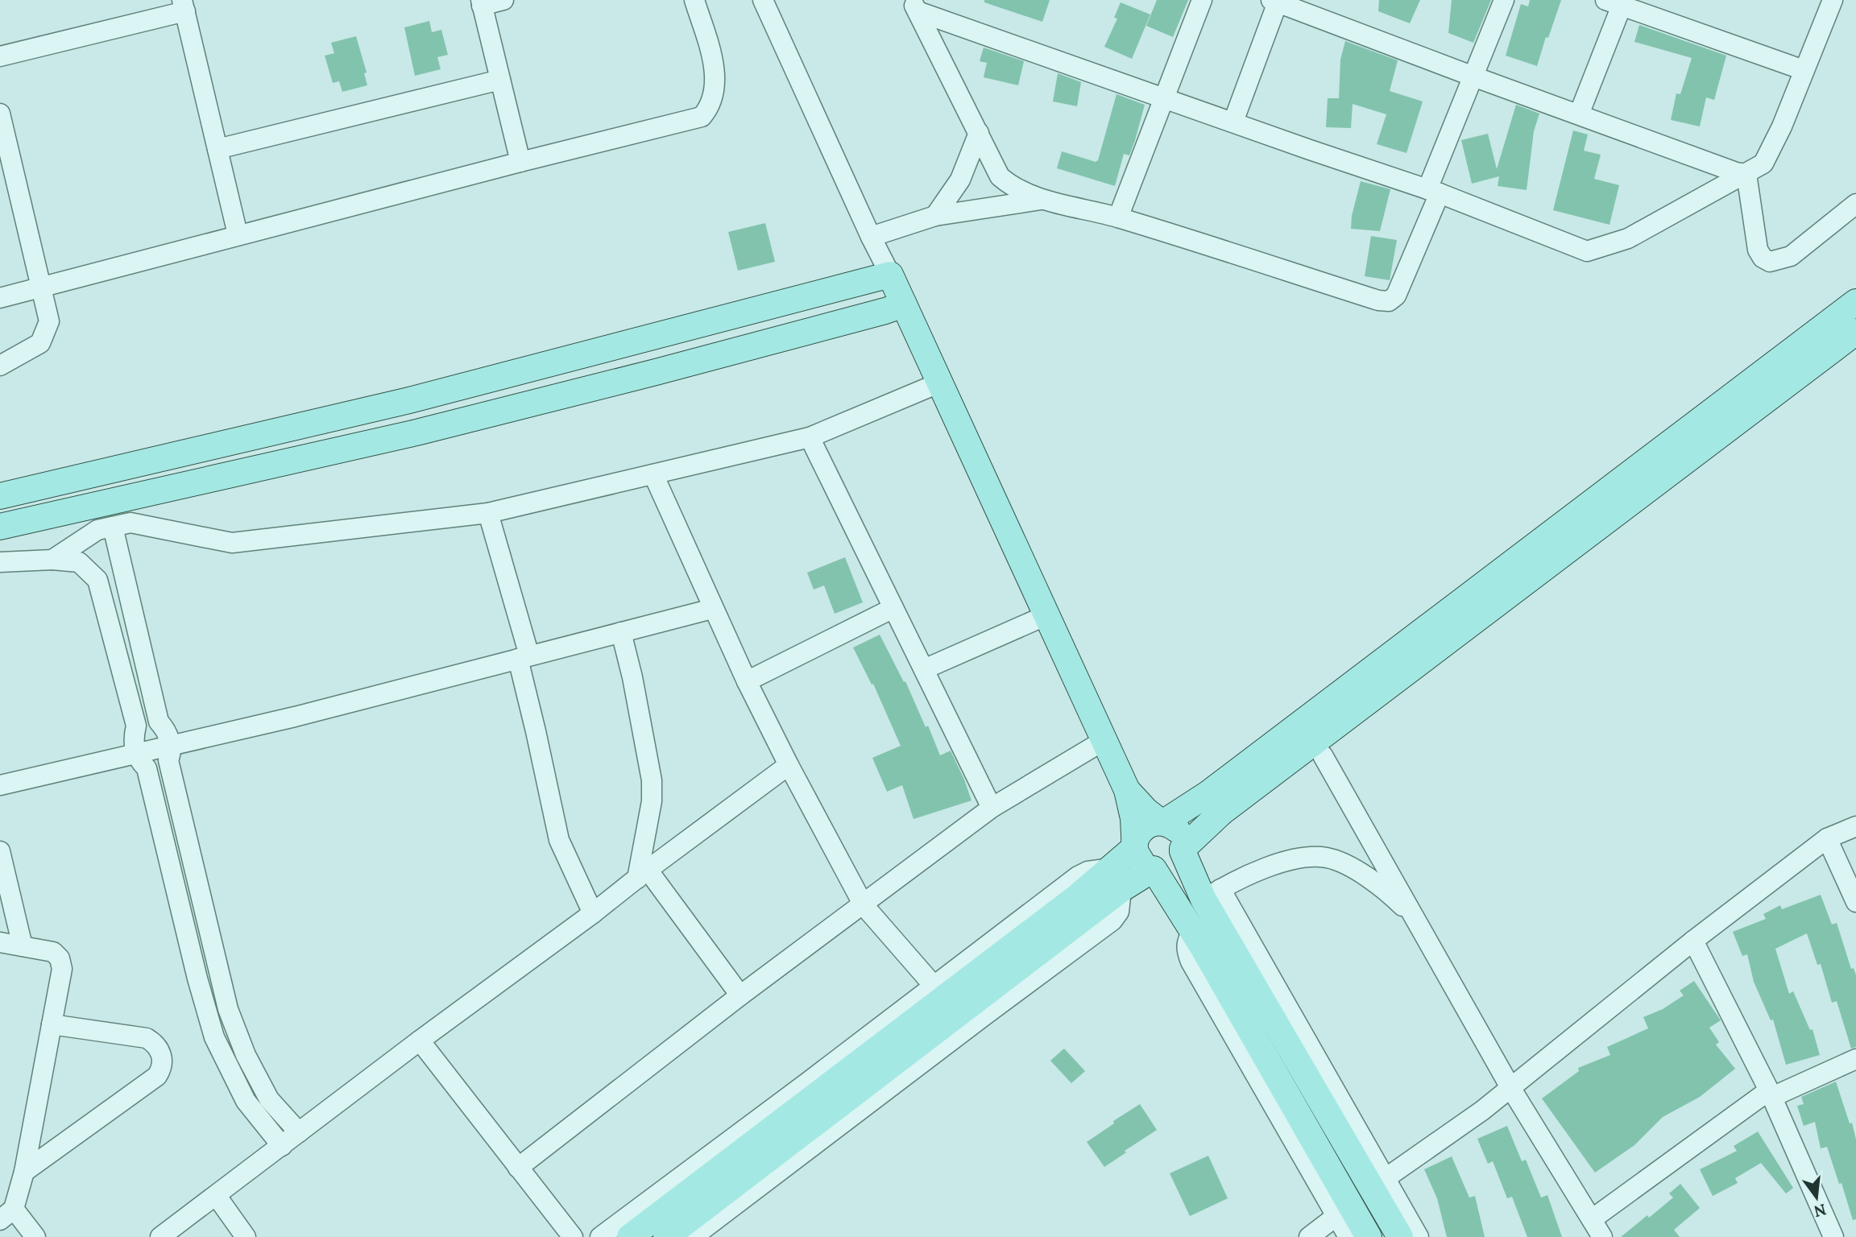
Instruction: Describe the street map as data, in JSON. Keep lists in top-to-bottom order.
{
  "north": "bottom"
}
